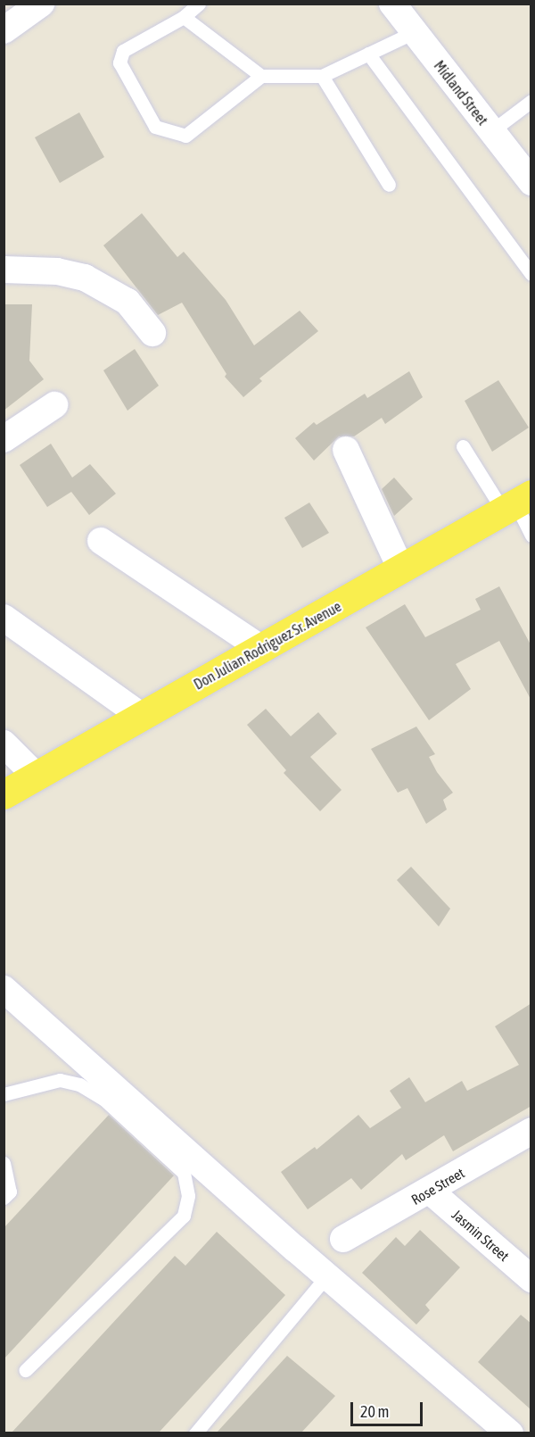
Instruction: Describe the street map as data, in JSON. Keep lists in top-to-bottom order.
{
  "streets": {
    "main road": ["Don Julian Rodriguez Sr. Avenue"],
    "street": ["Midland Street", "Rose Street", "Jasmin Street"]
  },
  "crossings": [
    ["Rose Street", "Jasmin Street"]
  ],
  "scale_bar": "20 m"
}
